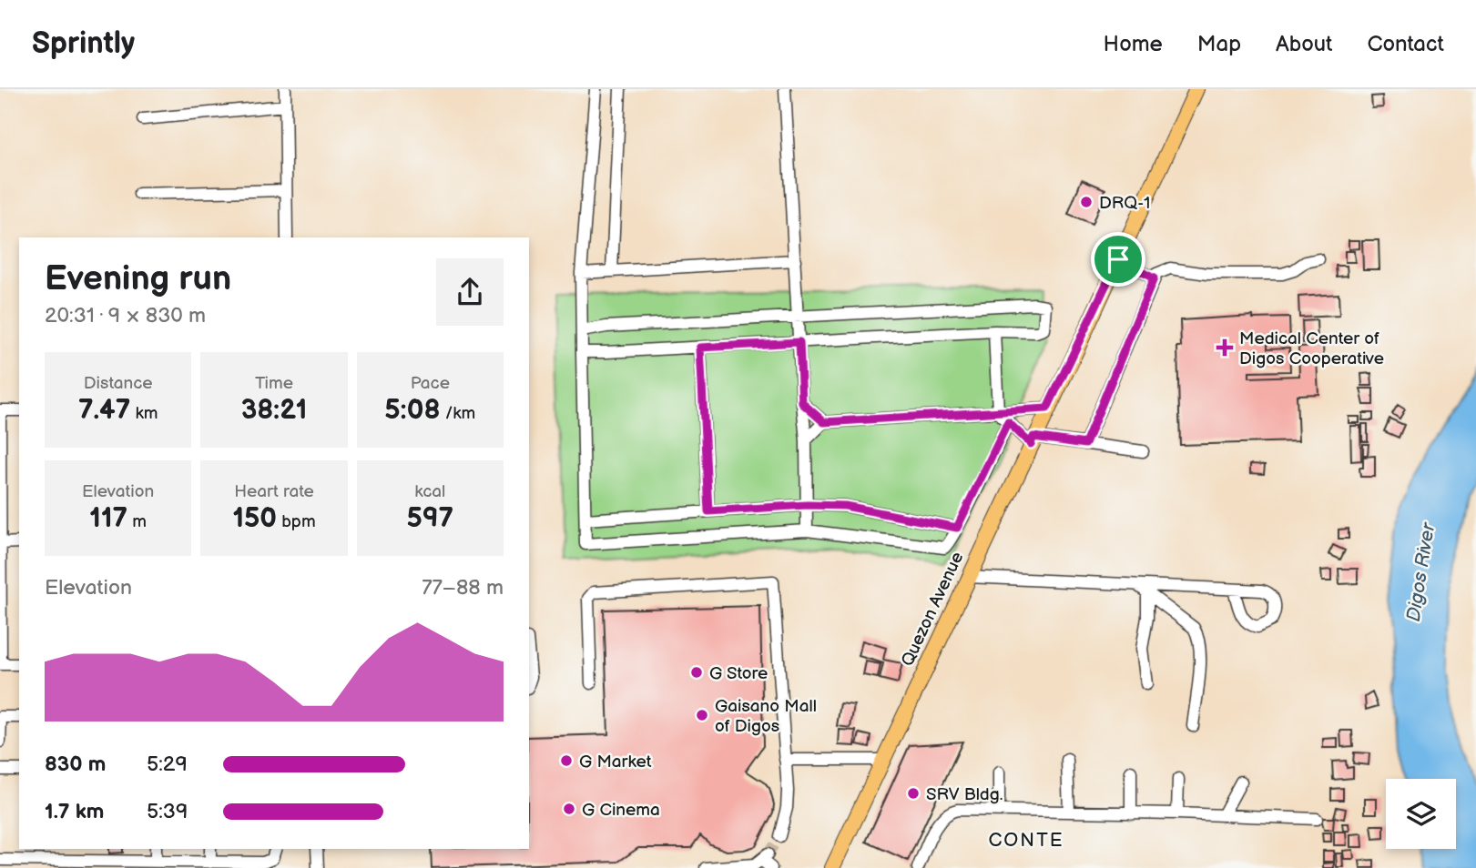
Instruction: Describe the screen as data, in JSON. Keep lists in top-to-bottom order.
{
  "streets": {
    "main road": ["Quezon Avenue"]
  },
  "districts": ["CONTE"],
  "water": ["Digos River"],
  "places": {
    "other": [
      "DRQ-1",
      "G Store",
      "Gaisano Mall of Digos",
      "G Market",
      "SRV Bldg.",
      "G Cinema"
    ],
    "health": ["Medical Center of Digos Cooperative"]
  },
  "page": {
    "header": "Sprintly",
    "nav": [
      "Home",
      "Map",
      "About",
      "Contact"
    ],
    "heading": ["Evening run", "20:31 · 9 × 830 m"],
    "stats": [
      ["Distance", "7.47 km"],
      ["Time", "38:21"],
      ["Pace", "5:08 /km"],
      ["Elevation", "117 m"],
      ["Heart rate", "150 bpm"],
      ["kcal", "597"]
    ],
    "chart": ["Elevation", "77–88 m"],
    "list": [
      {
        "name": "830 m",
        "note": "5:29"
      },
      {
        "name": "1.7 km",
        "note": "5:39"
      }
    ]
  }
}
